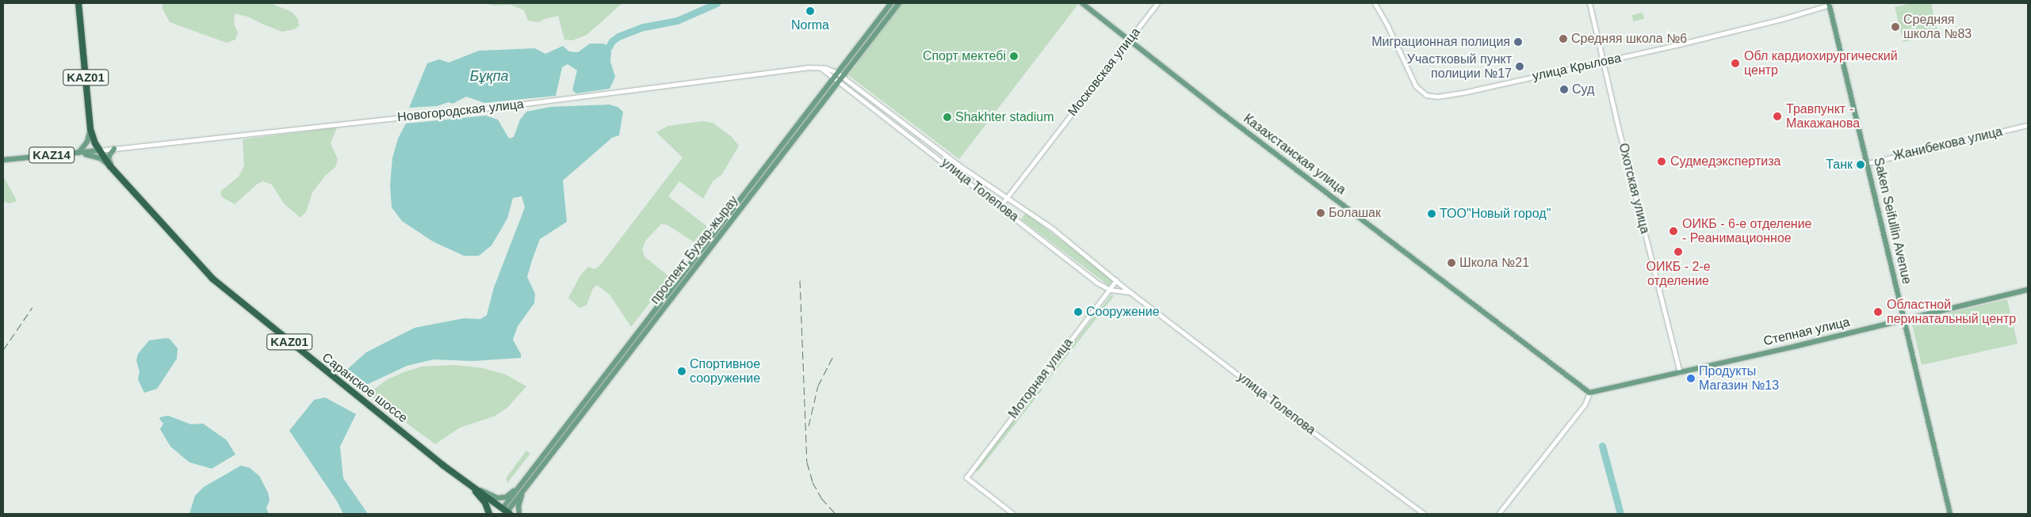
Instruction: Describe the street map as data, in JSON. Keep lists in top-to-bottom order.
{
  "streets": {
    "highway": ["KАZ01", "KAZ01", "Саранское шоссе"],
    "main road": [
      "Казахстанская улица",
      "KAZ14",
      "Saken Seifullin Avenue",
      "проспект Бухар-жырау",
      "Степная улица"
    ],
    "street": [
      "улица Крылова",
      "Московская улица",
      "Новогородская улица",
      "Жанибекова улица",
      "Охотская улица",
      "улица Толепова",
      "Моторная улица"
    ]
  },
  "crossings": [
    ["улица Крылова", "Охотская улица"],
    ["улица Крылова", "Saken Seifullin Avenue"],
    ["Московская улица", "Казахстанская улица"],
    ["Московская улица", "улица Толепова"],
    ["KАZ01", "Новогородская улица"],
    ["KАZ01", "KAZ14"],
    ["KАZ01", "Саранское шоссе"],
    ["Новогородская улица", "KAZ14"],
    ["Новогородская улица", "улица Толепова"],
    ["Новогородская улица", "проспект Бухар-жырау"],
    ["Новогородская улица", "Саранское шоссе"],
    ["Жанибекова улица", "Saken Seifullin Avenue"],
    ["Казахстанская улица", "Степная улица"],
    ["KAZ14", "Саранское шоссе"],
    ["Охотская улица", "Степная улица"],
    ["улица Толепова", "проспект Бухар-жырау"],
    ["улица Толепова", "Моторная улица"],
    ["Saken Seifullin Avenue", "Степная улица"],
    ["проспект Бухар-жырау", "Саранское шоссе"]
  ],
  "water": ["Бұқпа"],
  "places": [
    "Norma",
    "Средняя школа №83",
    "Средняя школа №6",
    "Миграционная полиция",
    "Спорт мектебі",
    "Обл кардиохирургический центр",
    "Участковый пункт полиции №17",
    "Суд",
    "Травпункт - Макажанова",
    "Shakhter stadium",
    "Судмедэкспертиза",
    "Танк",
    "Болашак",
    "ТОО\"Новый город\"",
    "ОИКБ - 6-е отделение - Реанимационное",
    "ОИКБ - 2-е отделение",
    "Школа №21",
    "Сооружение",
    "Областной перинатальный центр",
    "Спортивное сооружение",
    "Продукты Магазин №13"
  ]
}
